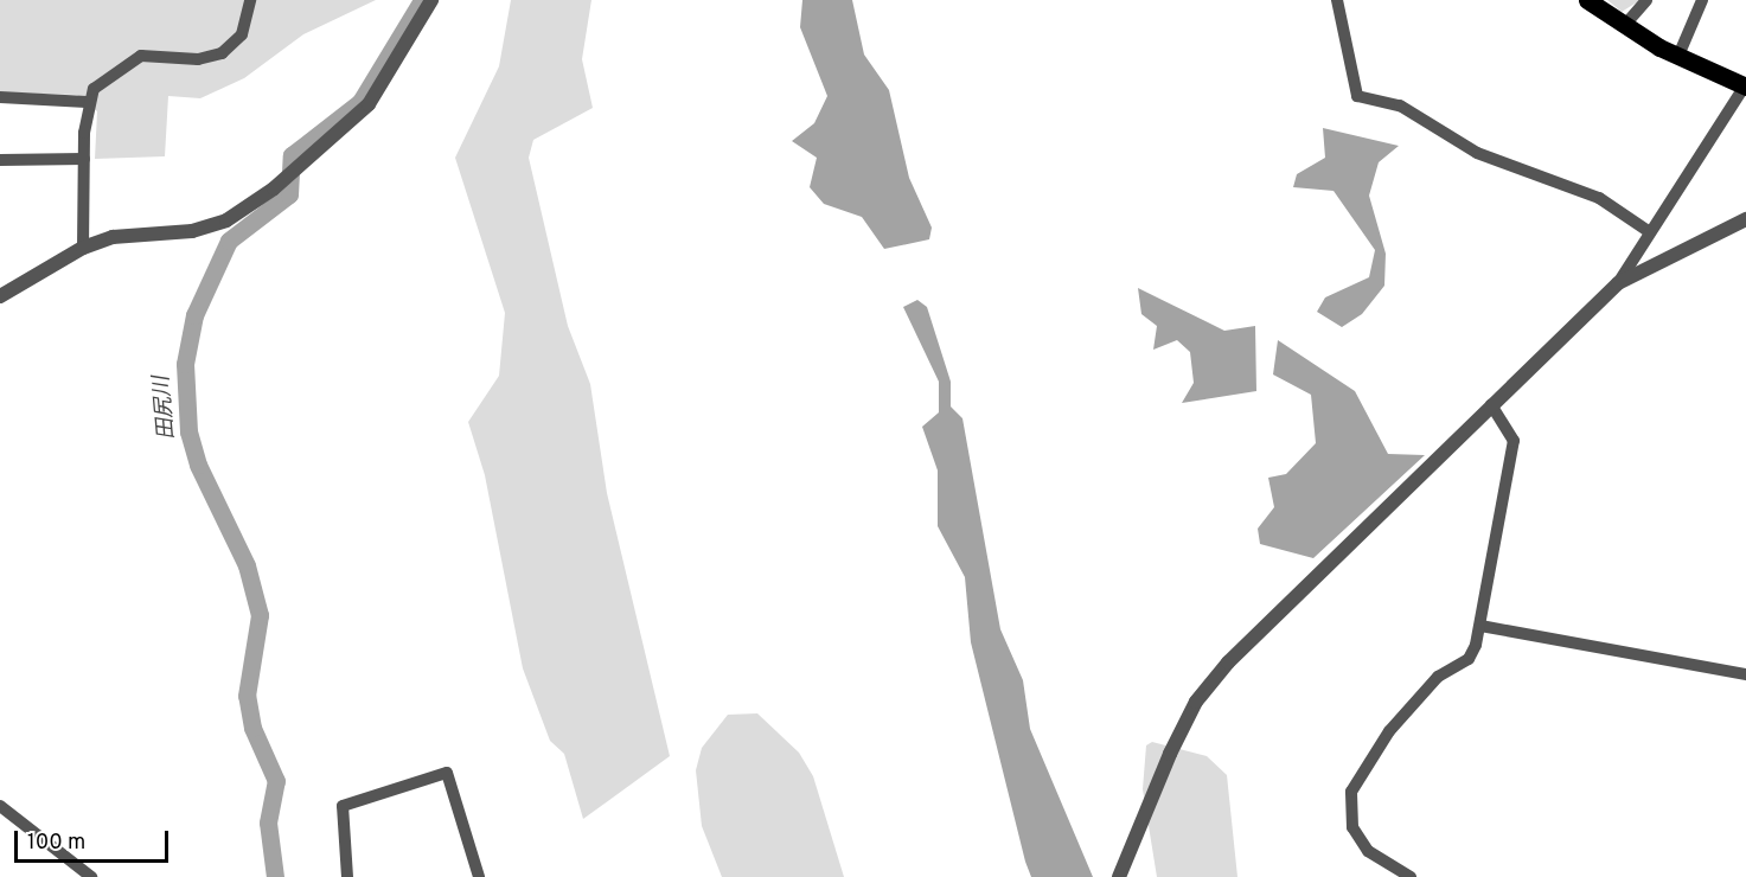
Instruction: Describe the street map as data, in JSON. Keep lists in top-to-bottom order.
{
  "water": ["田尻川"],
  "scale_bar": "100 m"
}
